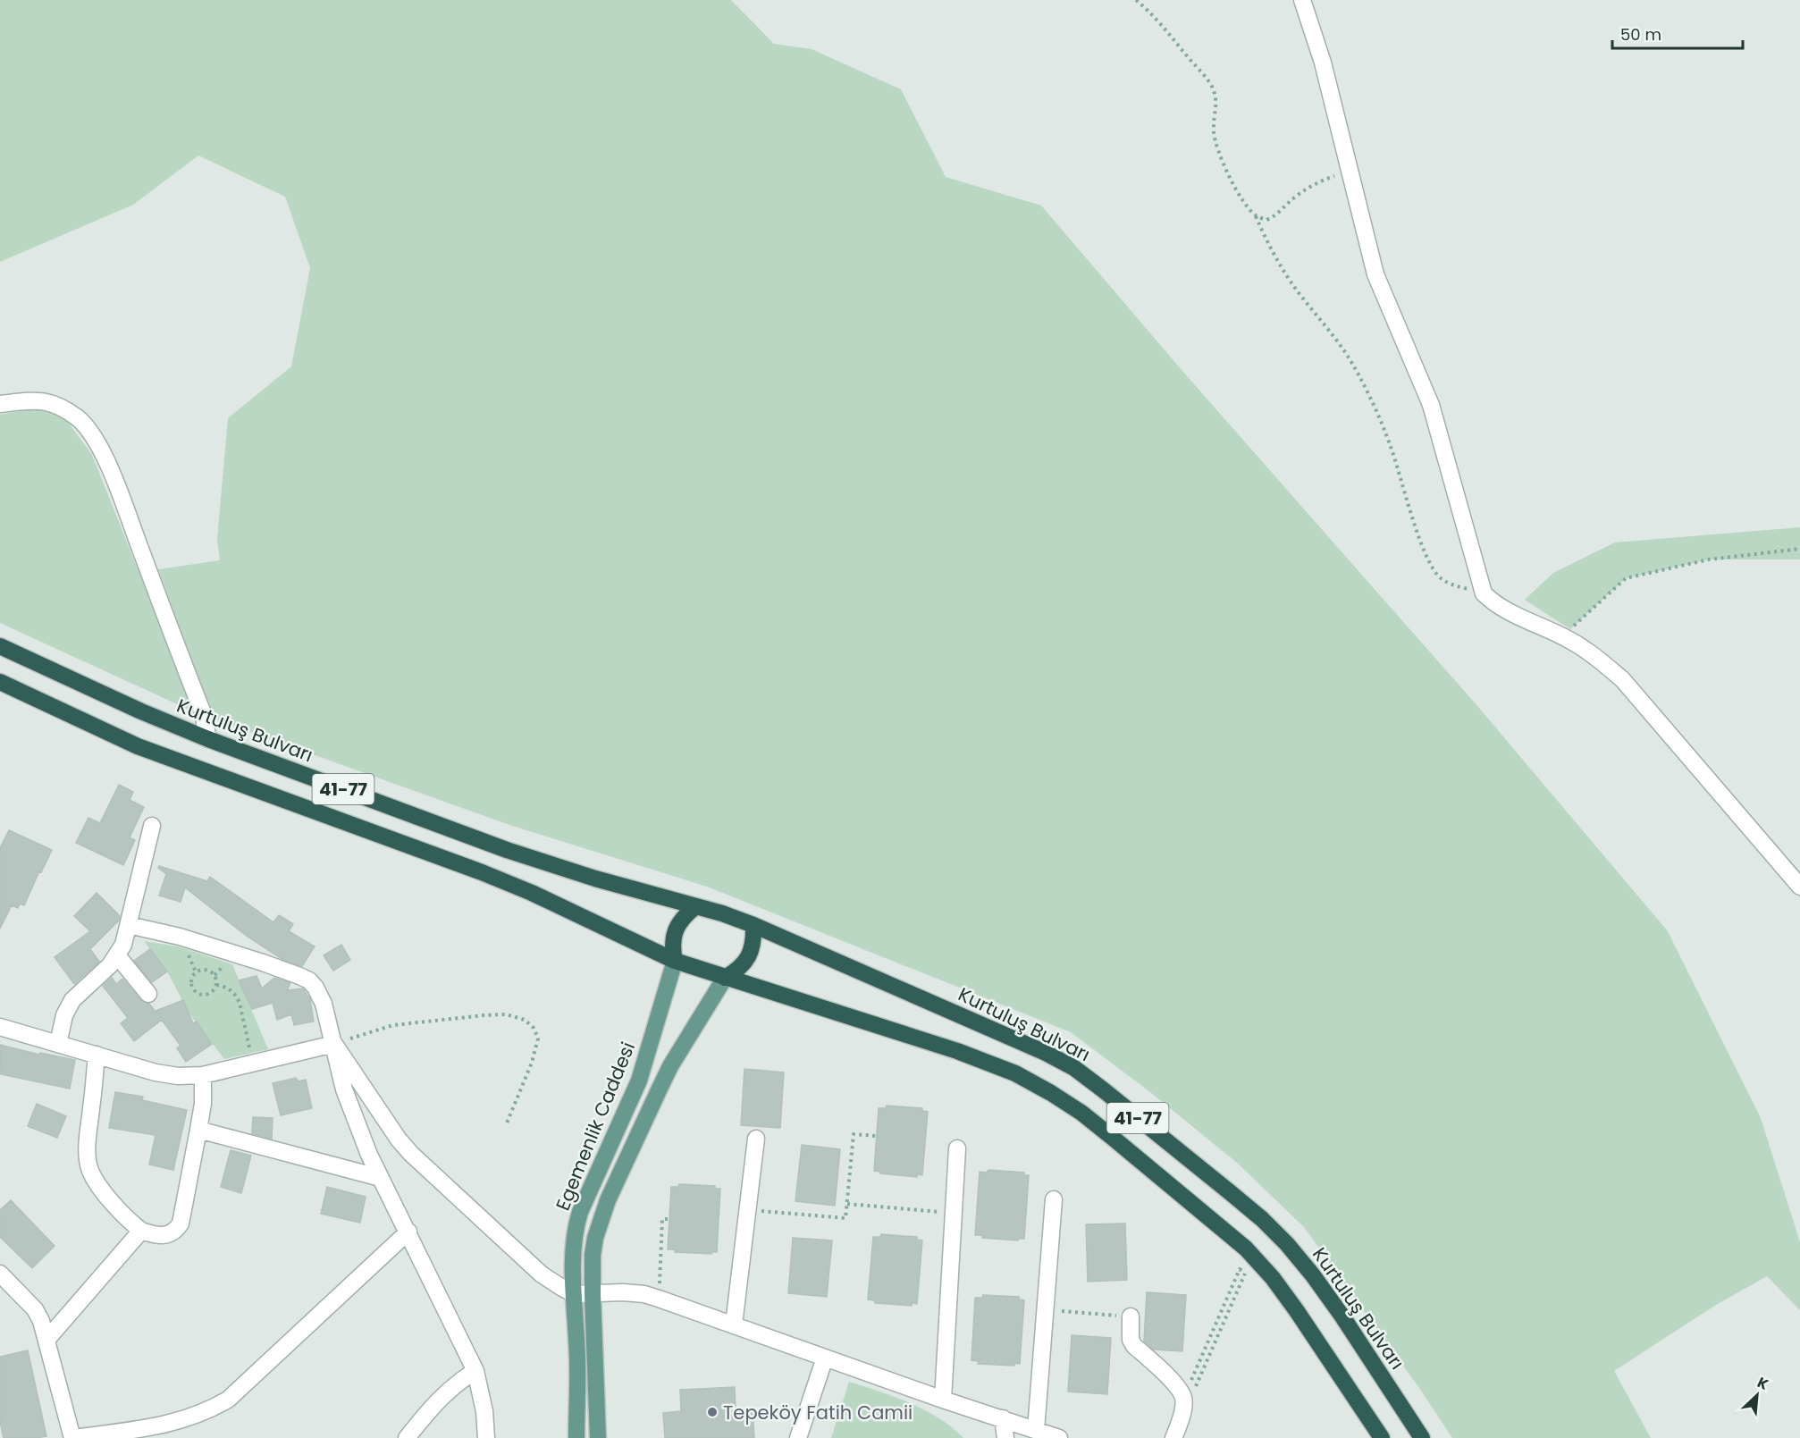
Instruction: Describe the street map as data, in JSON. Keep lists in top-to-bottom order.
{
  "streets": {
    "highway": ["Kurtuluş Bulvarı", "41-77"],
    "main road": ["Egemenlik Caddesi"]
  },
  "crossings": [
    ["Kurtuluş Bulvarı", "41-77"],
    ["Kurtuluş Bulvarı", "Egemenlik Caddesi"],
    ["41-77", "Egemenlik Caddesi"]
  ],
  "places": ["Tepeköy Fatih Camii"],
  "scale_bar": "50 m",
  "north": "top right"
}
